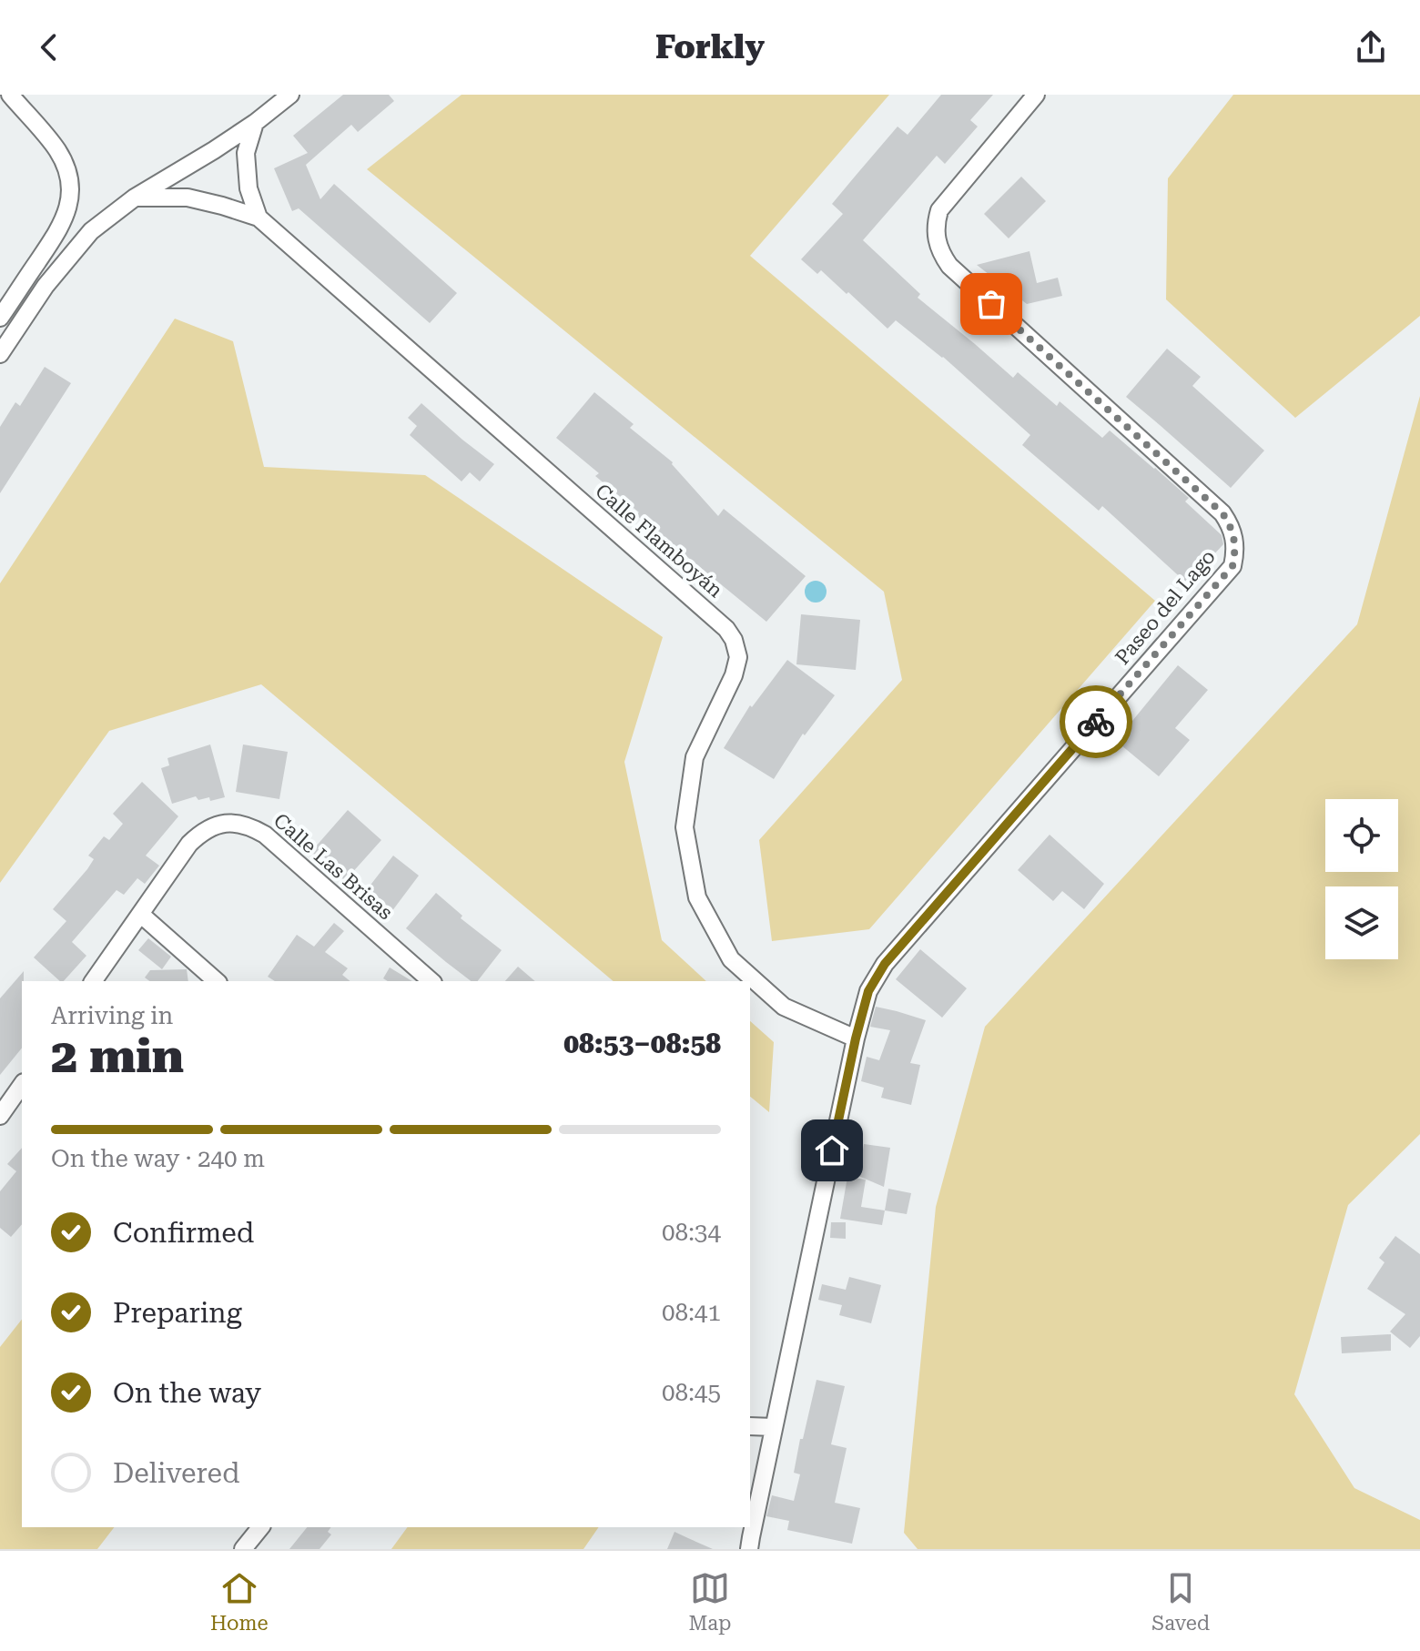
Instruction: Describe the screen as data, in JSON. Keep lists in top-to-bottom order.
{
  "streets": {
    "street": ["Calle Flamboyán", "Paseo del Lago", "Calle Las Brisas"]
  },
  "crossings": [
    ["Calle Flamboyán", "Paseo del Lago"]
  ],
  "page": {
    "header": "Forkly",
    "heading": ["2 min", "Arriving in", "08:53–08:58"],
    "bar": "On the way · 240 m",
    "list": [
      ["Confirmed", "08:34"],
      ["Preparing", "08:41"],
      ["On the way", "08:45"],
      "Delivered"
    ],
    "tabs": ["Home", "Map", "Saved"]
  }
}
